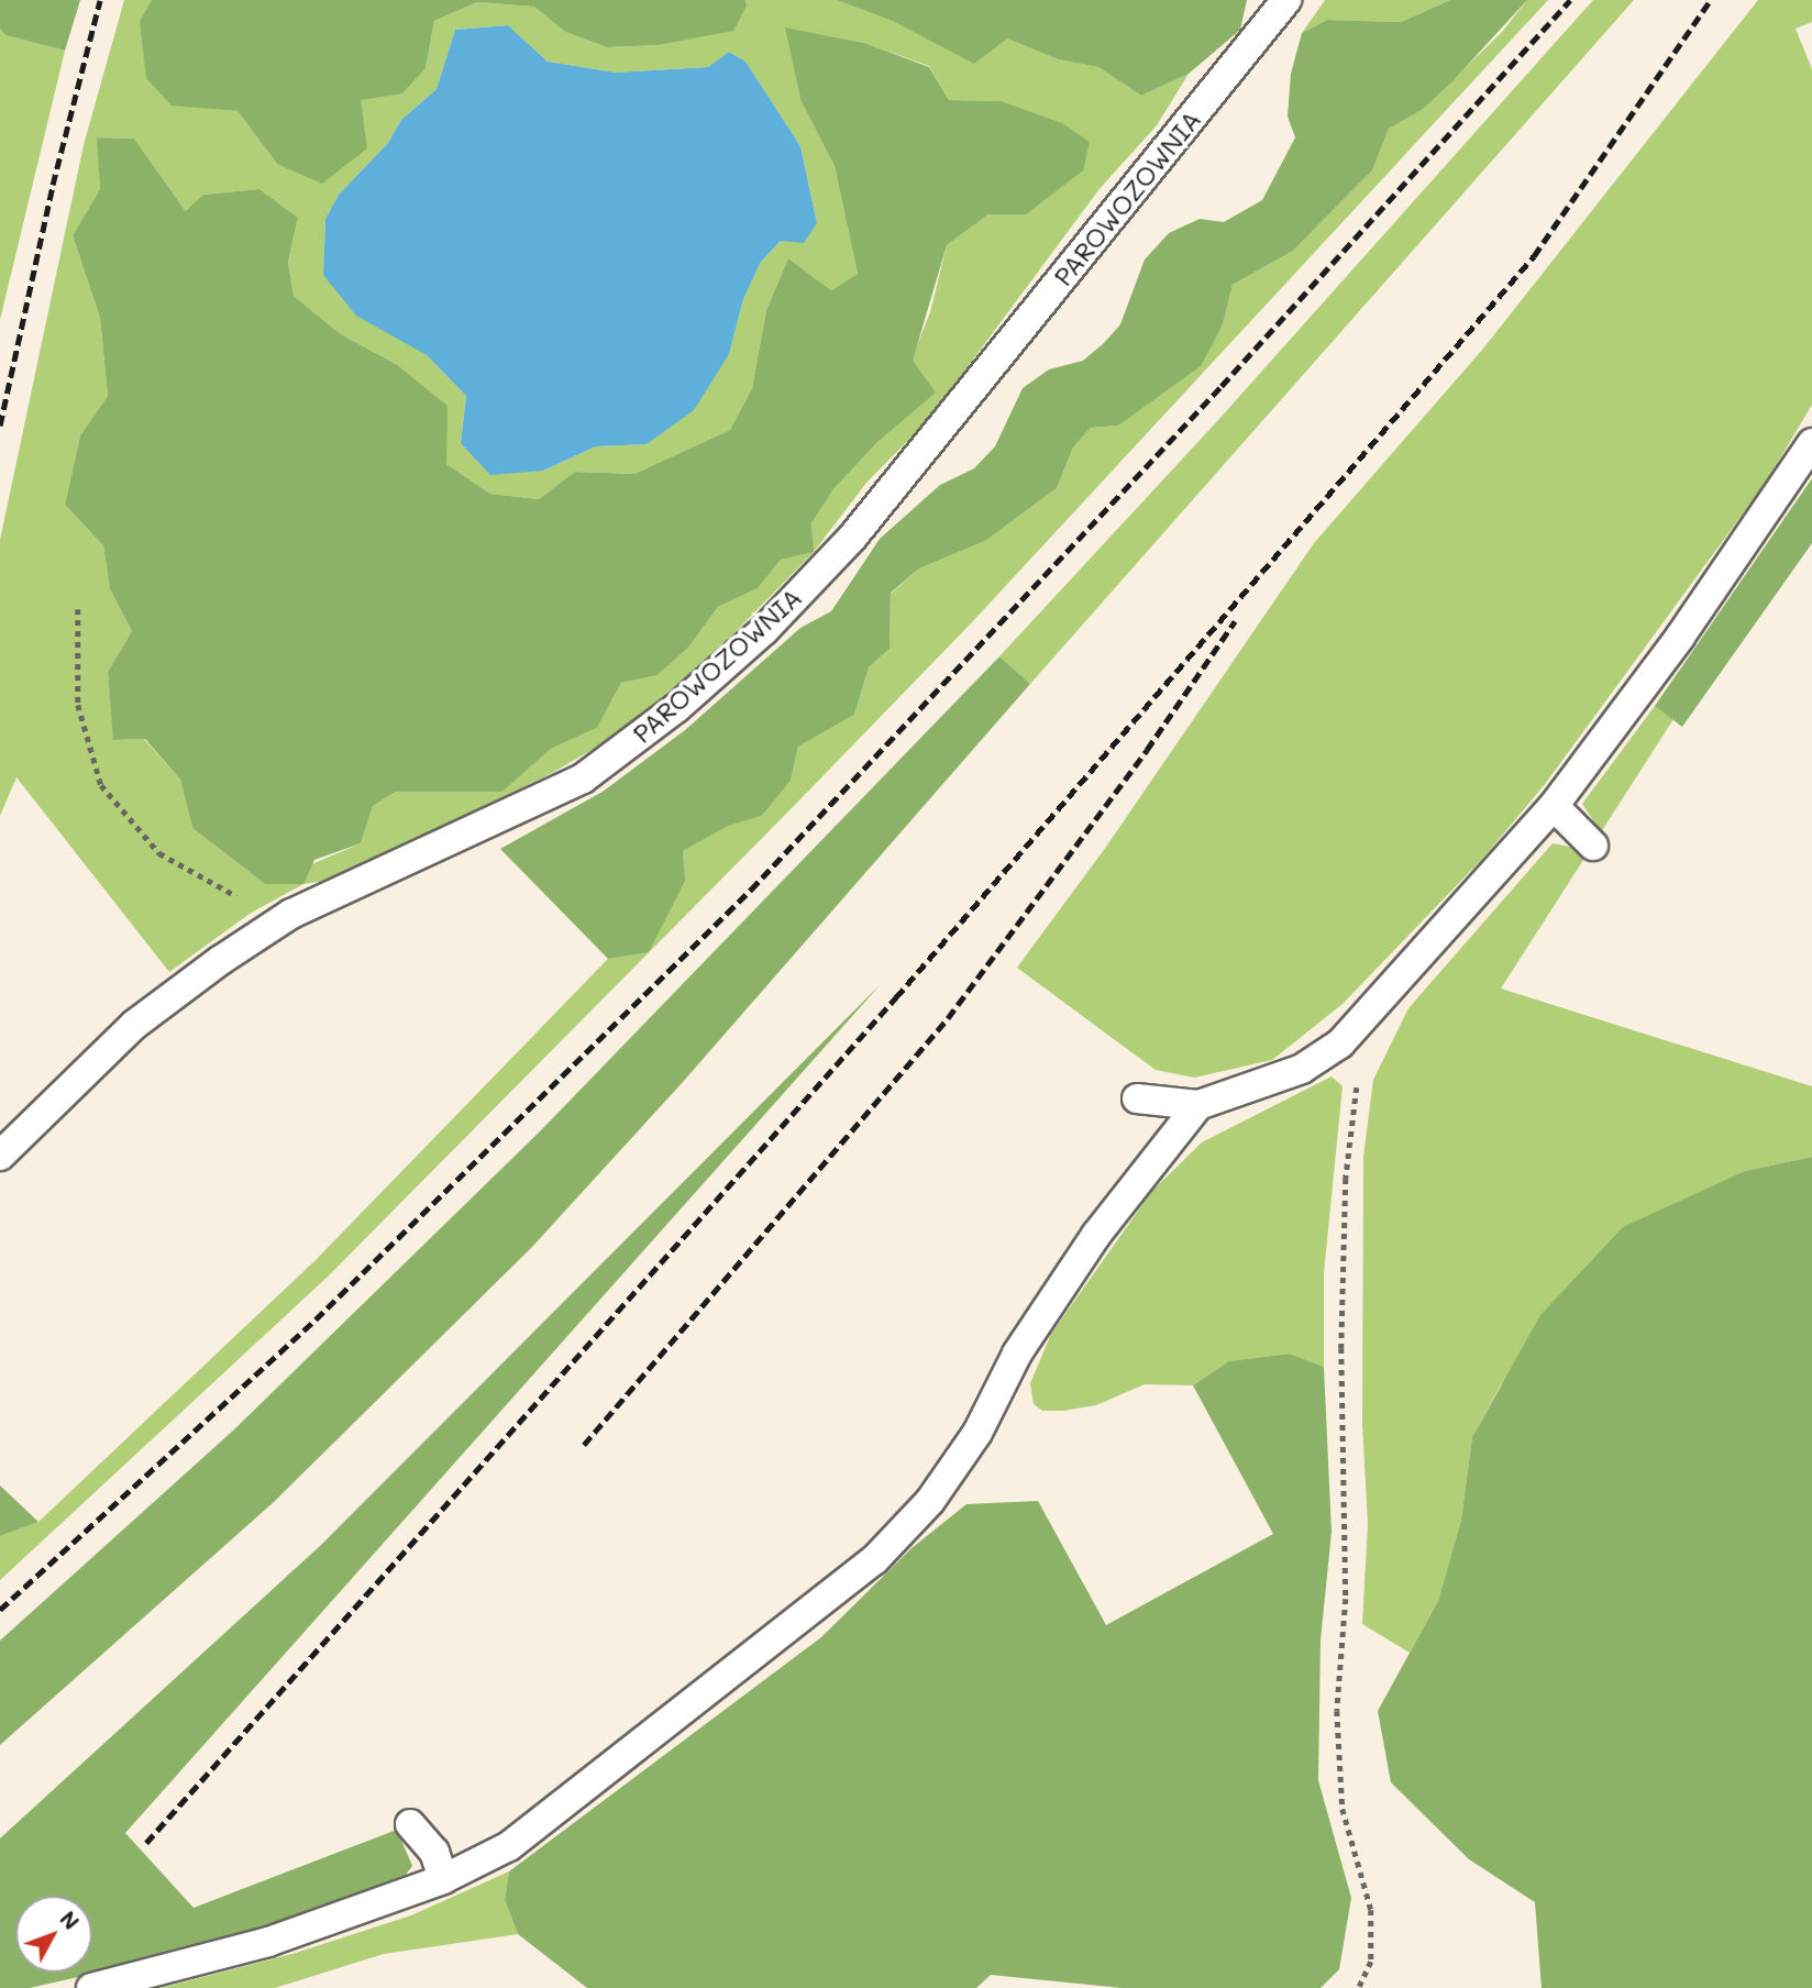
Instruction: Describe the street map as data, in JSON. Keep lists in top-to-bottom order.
{
  "streets": {
    "lane": ["PAROWOZOWNIA"]
  },
  "north": "top right"
}
